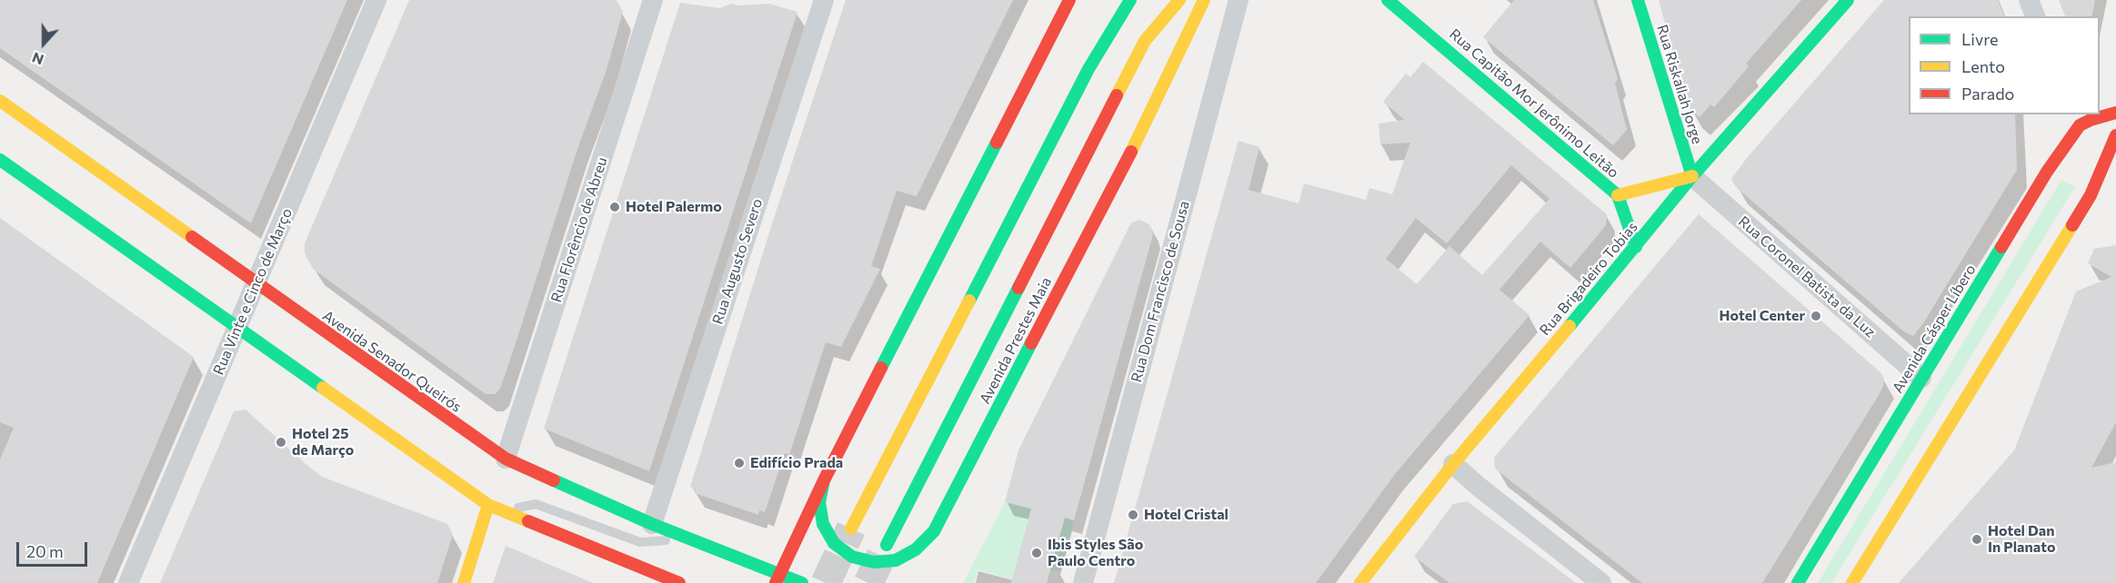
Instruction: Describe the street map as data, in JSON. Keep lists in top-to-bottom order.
{
  "streets": {
    "main road": [
      "Rua Riskallah Jorge",
      "Rua Capitão Mor Jerônimo Leitão",
      "Rua Brigadeiro Tobias",
      "Avenida Cásper Líbero",
      "Avenida Prestes Maia",
      "Avenida Senador Queirós"
    ],
    "street": [
      "Rua Florêncio de Abreu",
      "Rua Augusto Severo",
      "Rua Coronel Batista da Luz",
      "Rua Vinte e Cinco de Março",
      "Rua Dom Francisco de Sousa"
    ]
  },
  "crossings": [
    ["Rua Riskallah Jorge", "Rua Coronel Batista da Luz"],
    ["Rua Riskallah Jorge", "Rua Brigadeiro Tobias"],
    ["Rua Capitão Mor Jerônimo Leitão", "Rua Brigadeiro Tobias"],
    ["Rua Florêncio de Abreu", "Avenida Senador Queirós"],
    ["Rua Augusto Severo", "Avenida Senador Queirós"],
    ["Rua Coronel Batista da Luz", "Rua Brigadeiro Tobias"],
    ["Rua Coronel Batista da Luz", "Avenida Cásper Líbero"],
    ["Rua Vinte e Cinco de Março", "Avenida Senador Queirós"],
    ["Avenida Prestes Maia", "Avenida Senador Queirós"]
  ],
  "places": [
    "Hotel Palermo",
    "Hotel Center",
    "Hotel 25 de Março",
    "Edifício Prada",
    "Hotel Cristal",
    "Hotel Dan In Planato",
    "Ibis Styles São Paulo Centro"
  ],
  "legend": ["Livre", "Lento", "Parado"],
  "scale_bar": "20 m",
  "north": "bottom"
}
